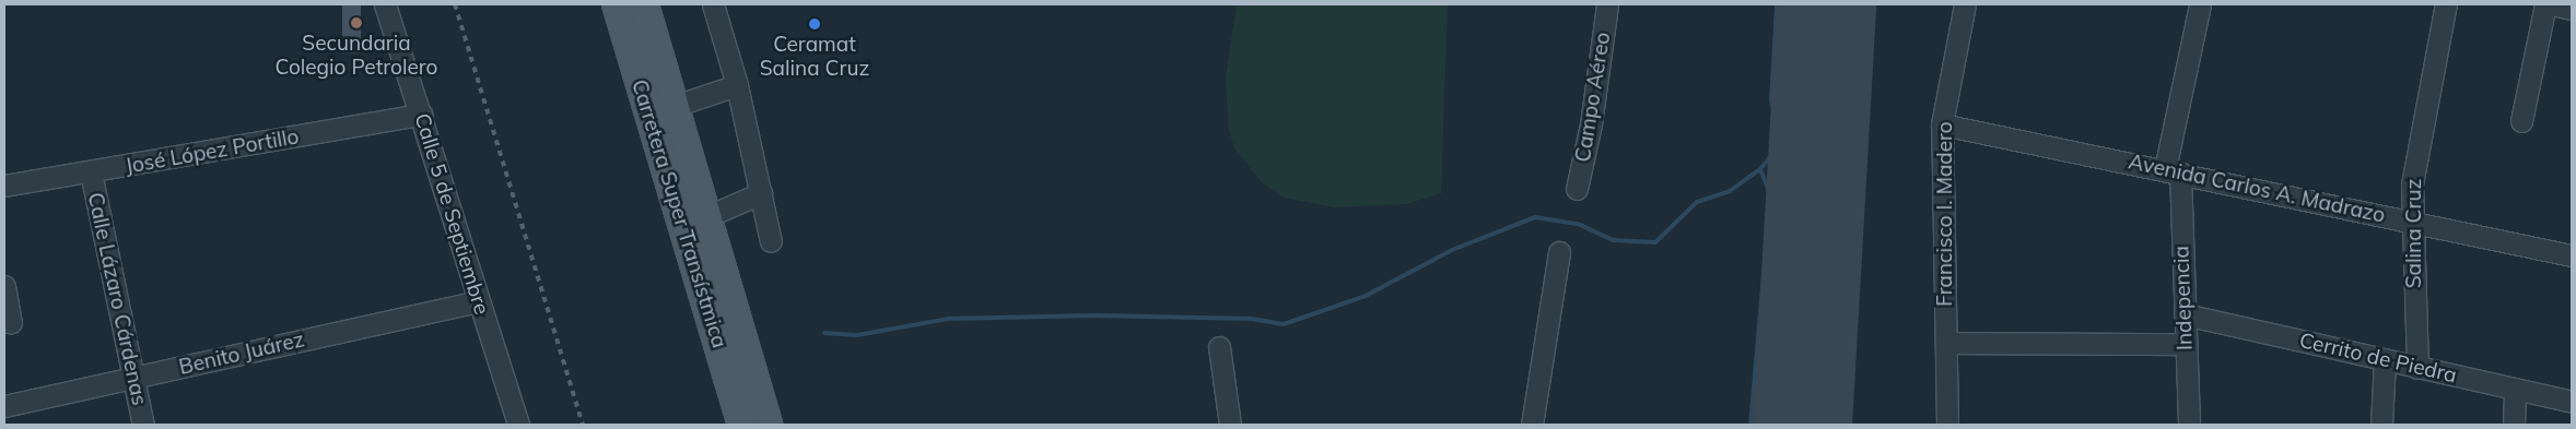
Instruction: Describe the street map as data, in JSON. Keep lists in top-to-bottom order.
{
  "streets": {
    "main road": ["Carretera Super Transístmica"],
    "street": [
      "Campo Aéreo",
      "José López Portillo",
      "Avenida Carlos A. Madrazo",
      "Calle 5 de Septiembre",
      "Francisco I. Madero",
      "Salina Cruz",
      "Indepencia",
      "Calle Lázaro Cárdenas",
      "Benito Juárez",
      "Cerrito de Piedra"
    ]
  },
  "crossings": [
    ["José López Portillo", "Calle 5 de Septiembre"],
    ["José López Portillo", "Calle Lázaro Cárdenas"],
    ["Avenida Carlos A. Madrazo", "Francisco I. Madero"],
    ["Avenida Carlos A. Madrazo", "Salina Cruz"],
    ["Avenida Carlos A. Madrazo", "Indepencia"],
    ["Calle 5 de Septiembre", "Benito Juárez"],
    ["Salina Cruz", "Cerrito de Piedra"],
    ["Indepencia", "Cerrito de Piedra"],
    ["Calle Lázaro Cárdenas", "Benito Juárez"]
  ],
  "places": ["Secundaria Colegio Petrolero", "Ceramat Salina Cruz"]
}
